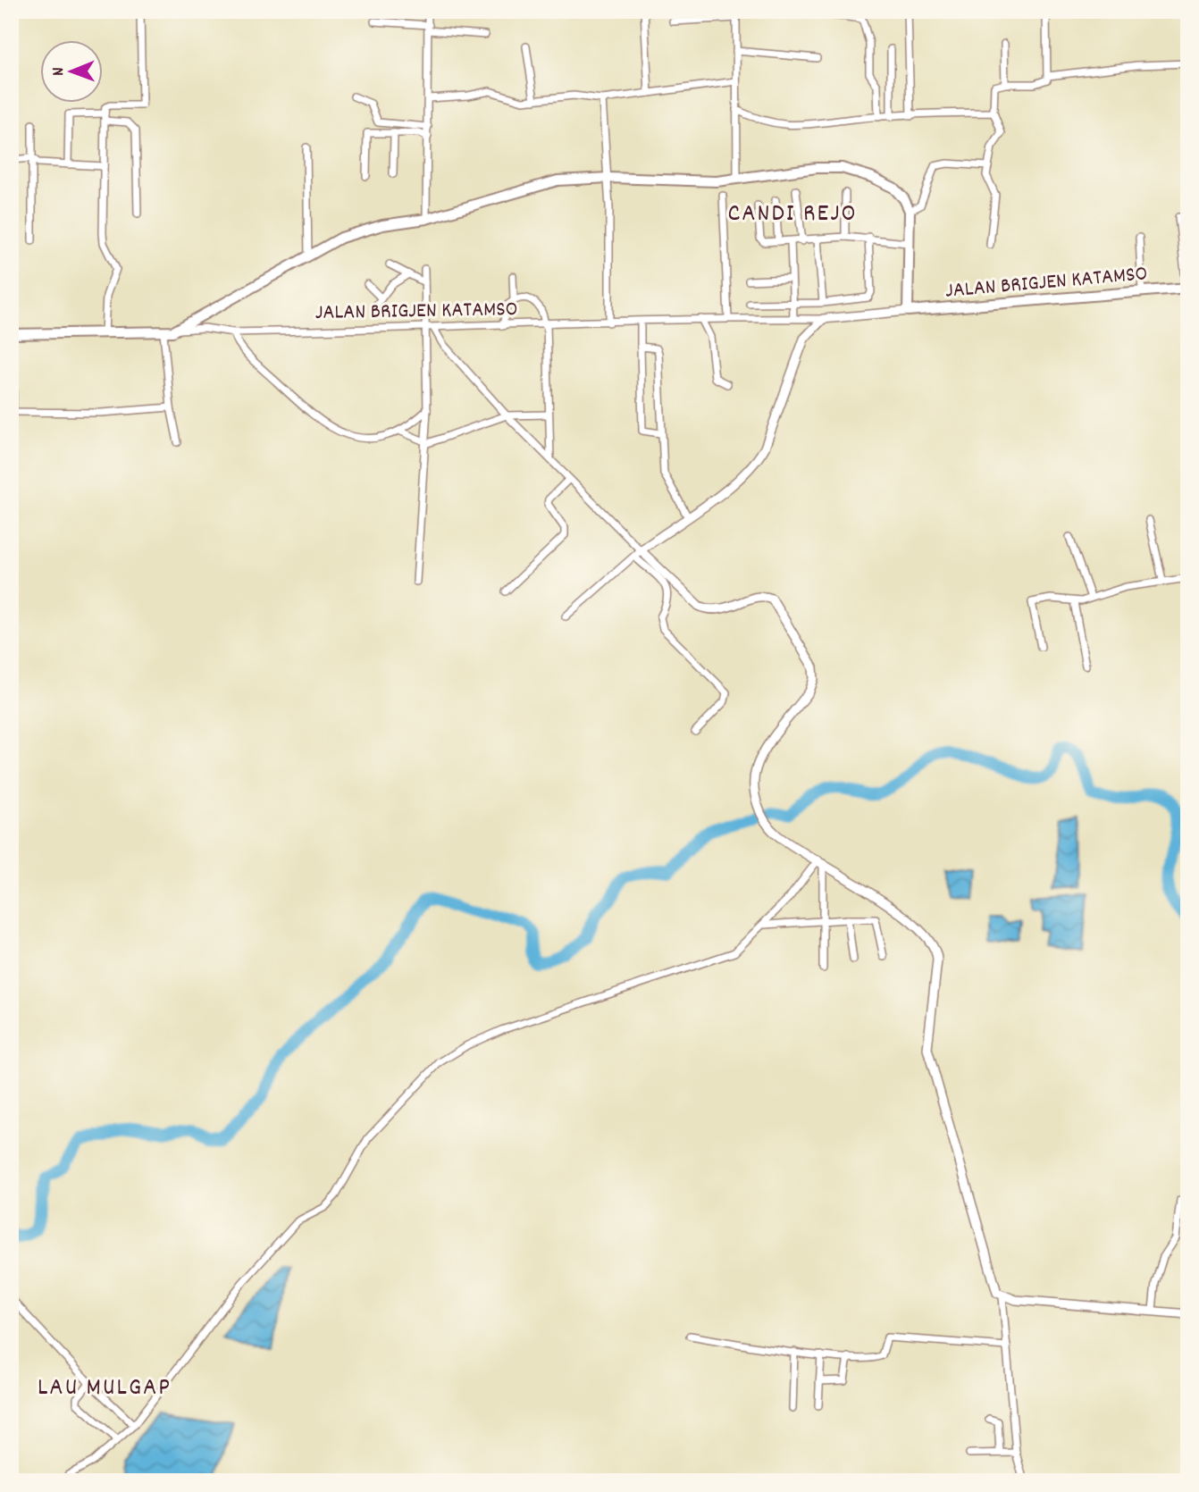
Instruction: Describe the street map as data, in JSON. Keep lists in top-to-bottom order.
{
  "streets": {
    "main road": ["JALAN BRIGJEN KATAMSO"]
  },
  "districts": ["CANDI REJO", "LAU MULGAP"],
  "north": "left"
}
